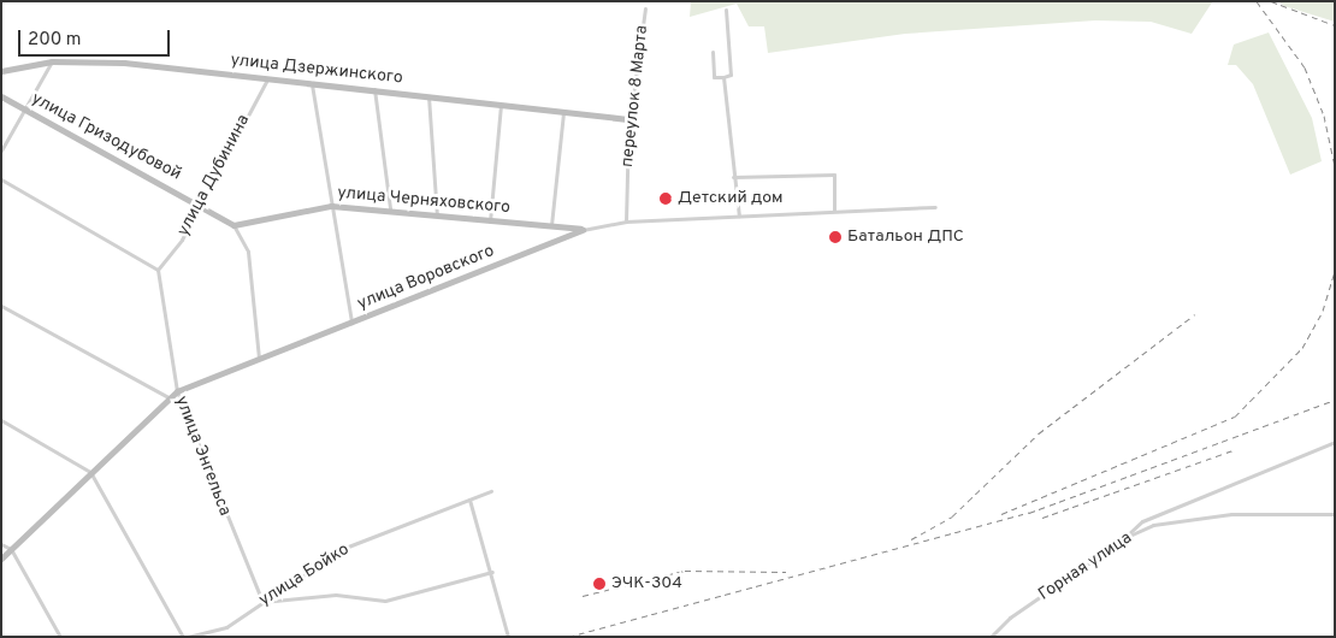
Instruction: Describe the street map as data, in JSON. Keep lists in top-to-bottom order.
{
  "streets": {
    "street": [
      "улица Дзержинского",
      "переулок 8 Марта",
      "улица Гризодубовой",
      "улица Дубинина",
      "улица Черняховского",
      "улица Воровского",
      "улица Энгельса",
      "Горная улица",
      "улица Бойко"
    ]
  },
  "crossings": [
    ["улица Дзержинского", "переулок 8 Марта"],
    ["улица Дзержинского", "улица Дубинина"],
    ["переулок 8 Марта", "улица Воровского"],
    ["улица Гризодубовой", "улица Дубинина"],
    ["улица Дубинина", "улица Энгельса"],
    ["улица Черняховского", "улица Воровского"],
    ["улица Воровского", "улица Энгельса"],
    ["улица Энгельса", "улица Бойко"]
  ],
  "places": ["Детский дом", "Батальон ДПС", "ЭЧК-304"],
  "scale_bar": "200 m"
}
